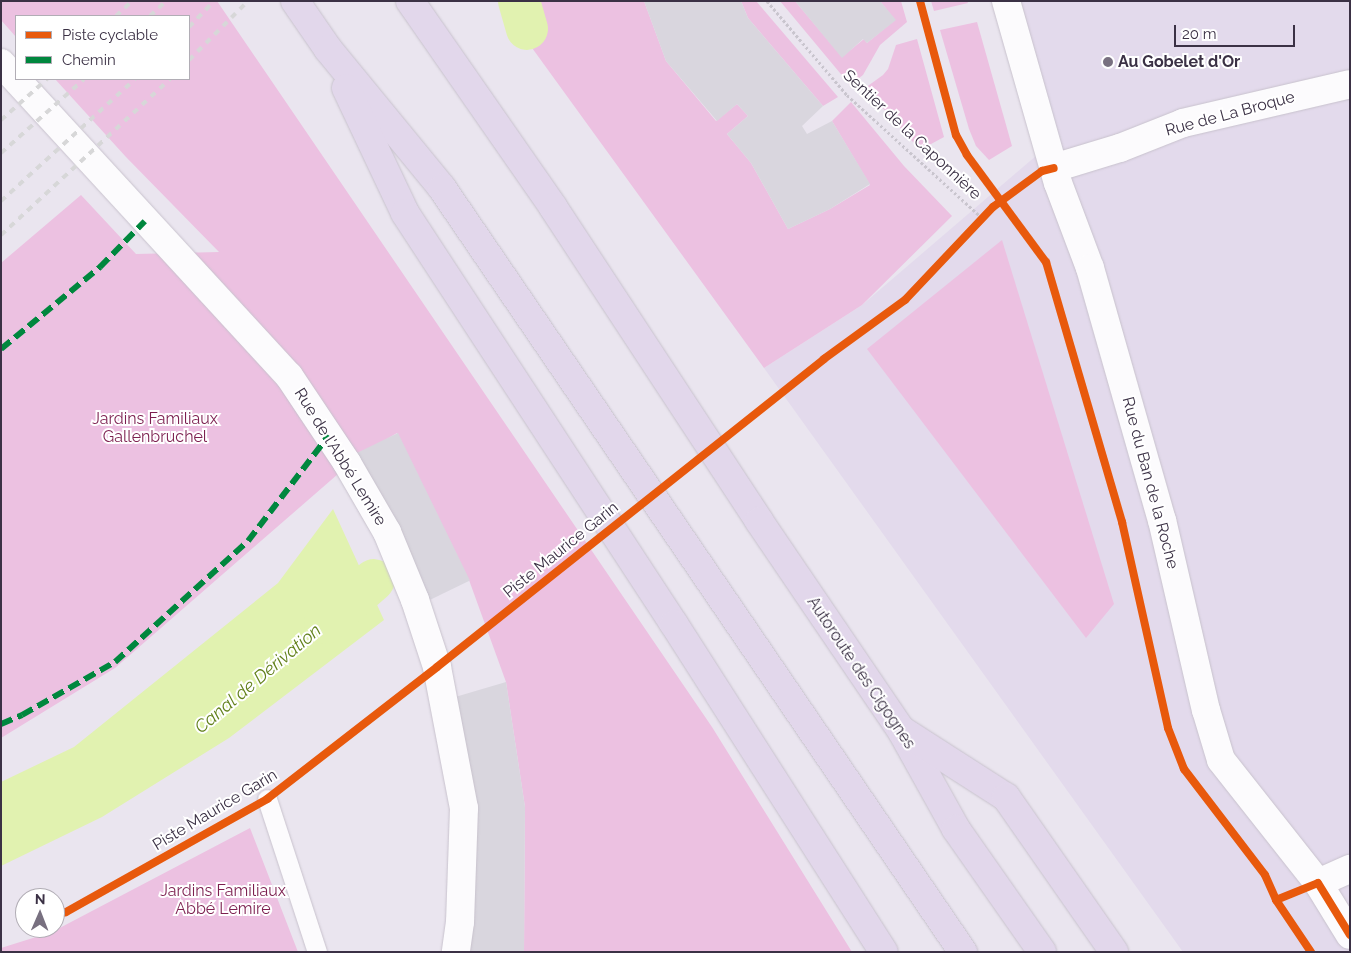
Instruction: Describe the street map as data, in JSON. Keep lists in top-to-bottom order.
{
  "streets": {
    "highway": ["Autoroute des Cigognes"],
    "street": ["Rue de La Broque", "Rue de l'Abbé Lemire", "Rue du Ban de la Roche"],
    "cycle path": ["Sentier de la Caponnière", "Piste Maurice Garin"]
  },
  "crossings": [
    ["Rue de La Broque", "Rue du Ban de la Roche"]
  ],
  "water": ["Canal de Dérivation"],
  "parks": ["Jardins Familiaux Gallenbruchel", "Jardins Familiaux Abbé Lemire"],
  "places": ["Au Gobelet d'Or"],
  "legend": ["Piste cyclable", "Chemin"],
  "scale_bar": "20 m",
  "north": "top"
}
